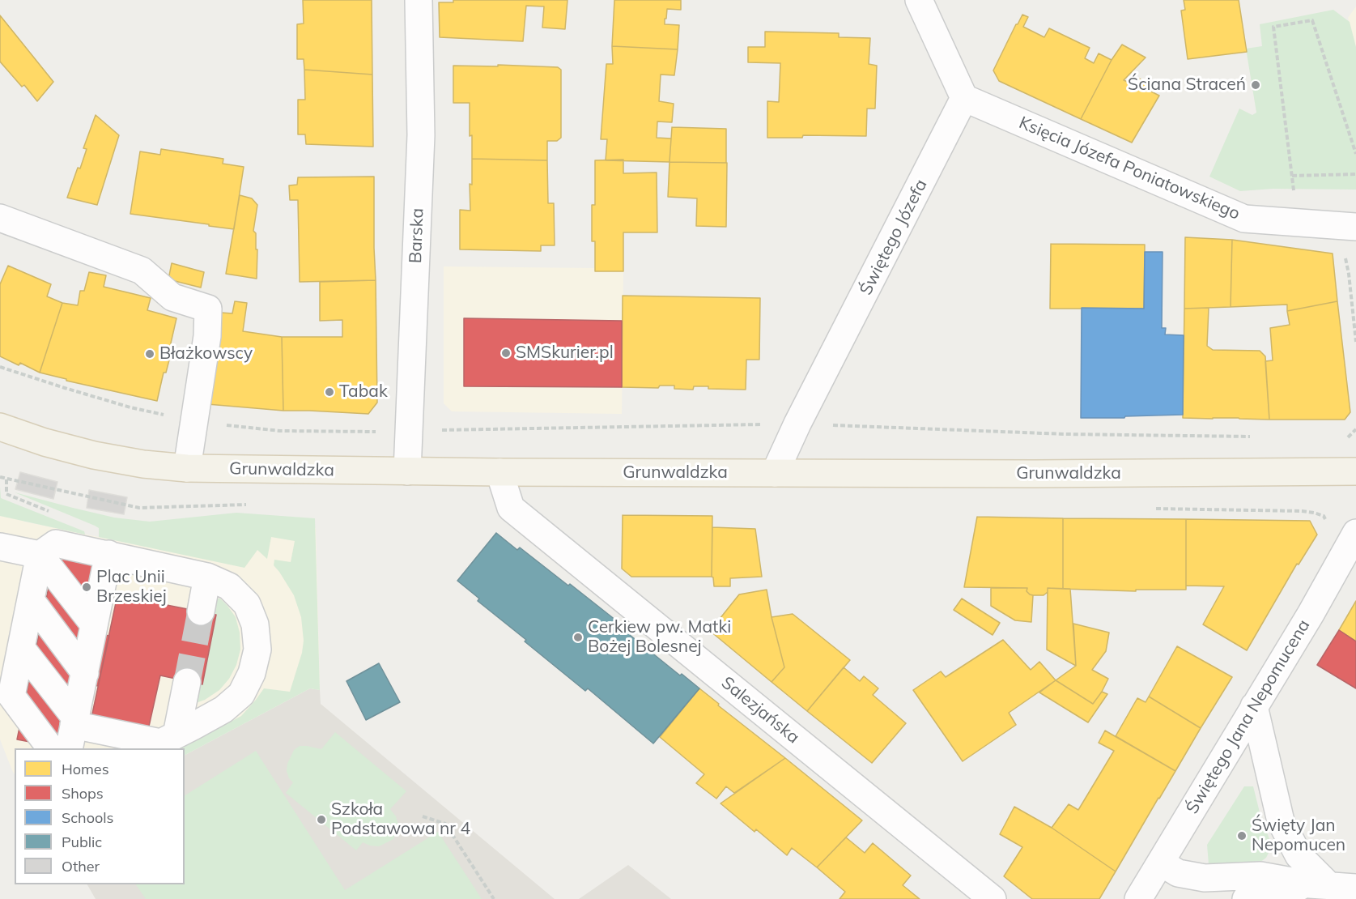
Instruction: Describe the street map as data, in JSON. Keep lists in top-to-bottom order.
{
  "streets": {
    "main road": ["Grunwaldzka"],
    "street": [
      "Księcia Józefa Poniatowskiego",
      "Barska",
      "Świętego Józefa",
      "Salezjańska",
      "Świętego Jana Nepomucena"
    ]
  },
  "crossings": [
    ["Księcia Józefa Poniatowskiego", "Świętego Józefa"],
    ["Barska", "Grunwaldzka"],
    ["Świętego Józefa", "Grunwaldzka"],
    ["Grunwaldzka", "Salezjańska"]
  ],
  "places": [
    "Ściana Straceń",
    "SMSkurier.pl",
    "Błażkowscy",
    "Tabak",
    "Plac Unii Brzeskiej",
    "Cerkiew pw. Matki Bożej Bolesnej",
    "Szkoła Podstawowa nr 4",
    "Święty Jan Nepomucen"
  ],
  "legend": [
    "Homes",
    "Shops",
    "Schools",
    "Public",
    "Other"
  ]
}
